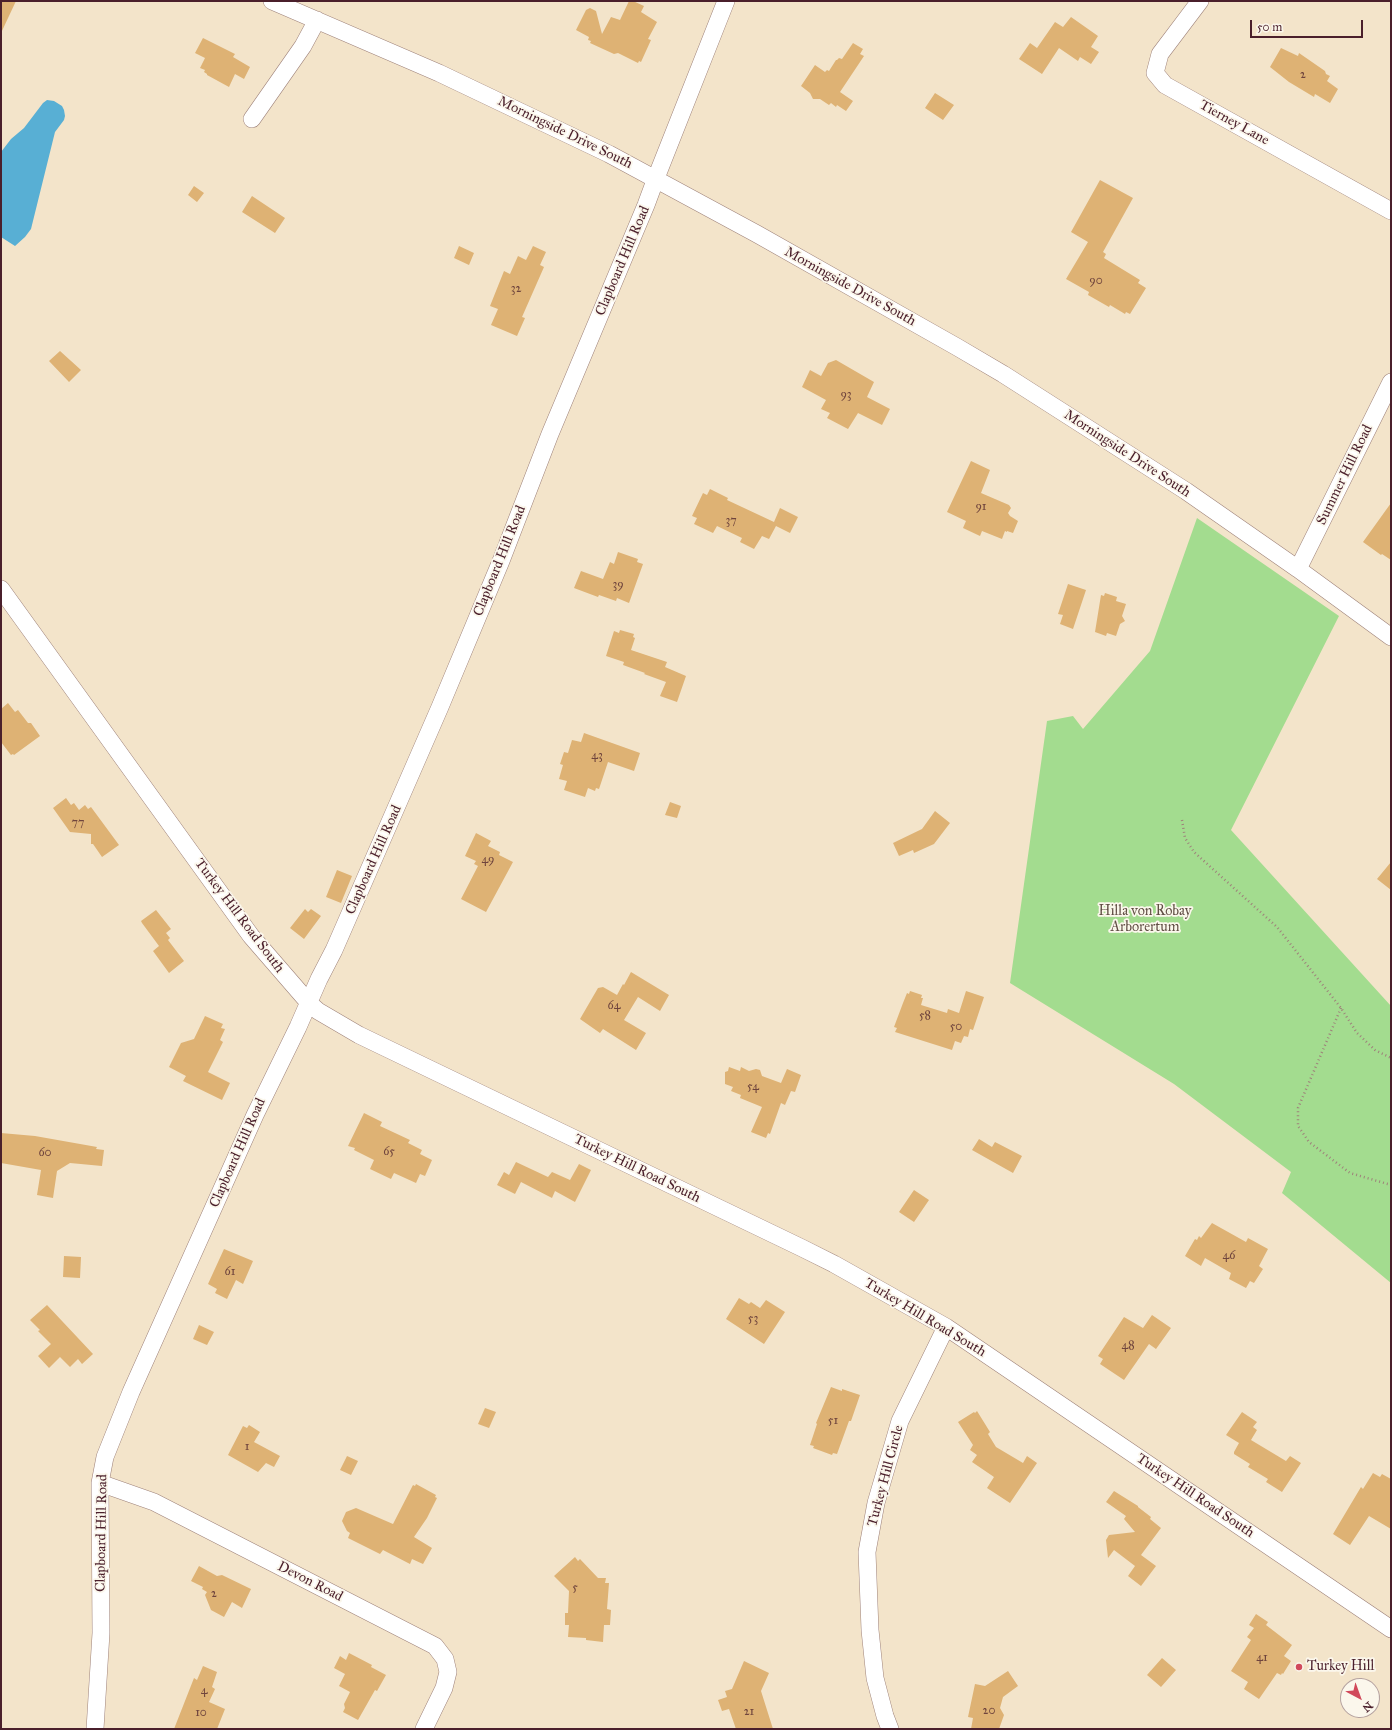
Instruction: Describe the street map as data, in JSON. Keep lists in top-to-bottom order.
{
  "streets": {
    "street": [
      "Tierney Lane",
      "Morningside Drive South",
      "Clapboard Hill Road",
      "Summer Hill Road",
      "Turkey Hill Road South",
      "Turkey Hill Circle",
      "Devon Road"
    ]
  },
  "crossings": [
    ["Morningside Drive South", "Clapboard Hill Road"],
    ["Morningside Drive South", "Summer Hill Road"],
    ["Clapboard Hill Road", "Turkey Hill Road South"],
    ["Clapboard Hill Road", "Devon Road"],
    ["Turkey Hill Road South", "Turkey Hill Circle"]
  ],
  "parks": ["Hilla von Robay Arborertum"],
  "places": ["Turkey Hill"],
  "house_numbers": [
    "2",
    "90",
    "32",
    "93",
    "91",
    "37",
    "39",
    "43",
    "77",
    "49",
    "64",
    "58",
    "50",
    "54",
    "65",
    "60",
    "46",
    "61",
    "53",
    "48",
    "51",
    "1",
    "5",
    "2",
    "41",
    "4",
    "20",
    "21",
    "10"
  ],
  "scale_bar": "50 m",
  "north": "bottom right"
}
